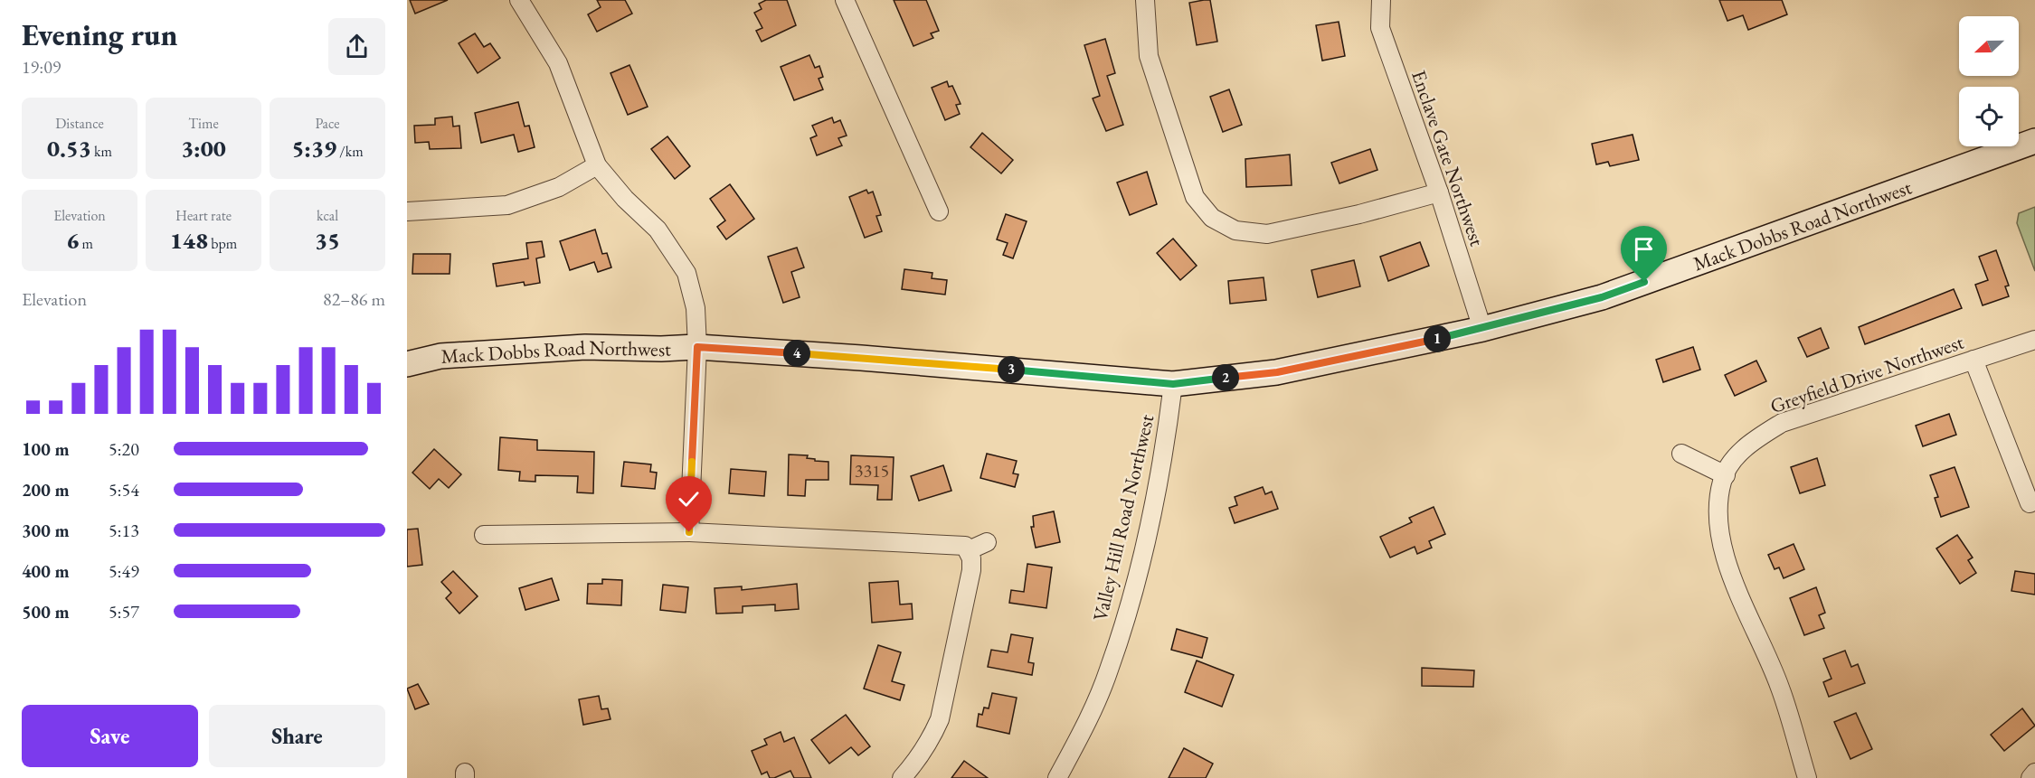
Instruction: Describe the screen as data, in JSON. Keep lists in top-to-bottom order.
{
  "streets": {
    "street": [
      "Enclave Gate Northwest",
      "Mack Dobbs Road Northwest",
      "Greyfield Drive Northwest",
      "Valley Hill Road Northwest"
    ]
  },
  "crossings": [
    ["Enclave Gate Northwest", "Mack Dobbs Road Northwest"],
    ["Mack Dobbs Road Northwest", "Valley Hill Road Northwest"]
  ],
  "house_numbers": ["3315"],
  "north": "left",
  "page": {
    "heading": ["Evening run", "19:09"],
    "stats": [
      ["Distance", "0.53 km"],
      ["Time", "3:00"],
      ["Pace", "5:39 /km"],
      ["Elevation", "6 m"],
      ["Heart rate", "148 bpm"],
      ["kcal", "35"]
    ],
    "chart": ["Elevation", "82–86 m"],
    "pins": [
      "1",
      "4",
      "3",
      "2"
    ],
    "list": [
      {
        "name": "100 m",
        "note": "5:20"
      },
      {
        "name": "200 m",
        "note": "5:54"
      },
      {
        "name": "300 m",
        "note": "5:13"
      },
      {
        "name": "400 m",
        "note": "5:49"
      },
      {
        "name": "500 m",
        "note": "5:57"
      }
    ],
    "buttons": ["Save", "Share"]
  }
}
